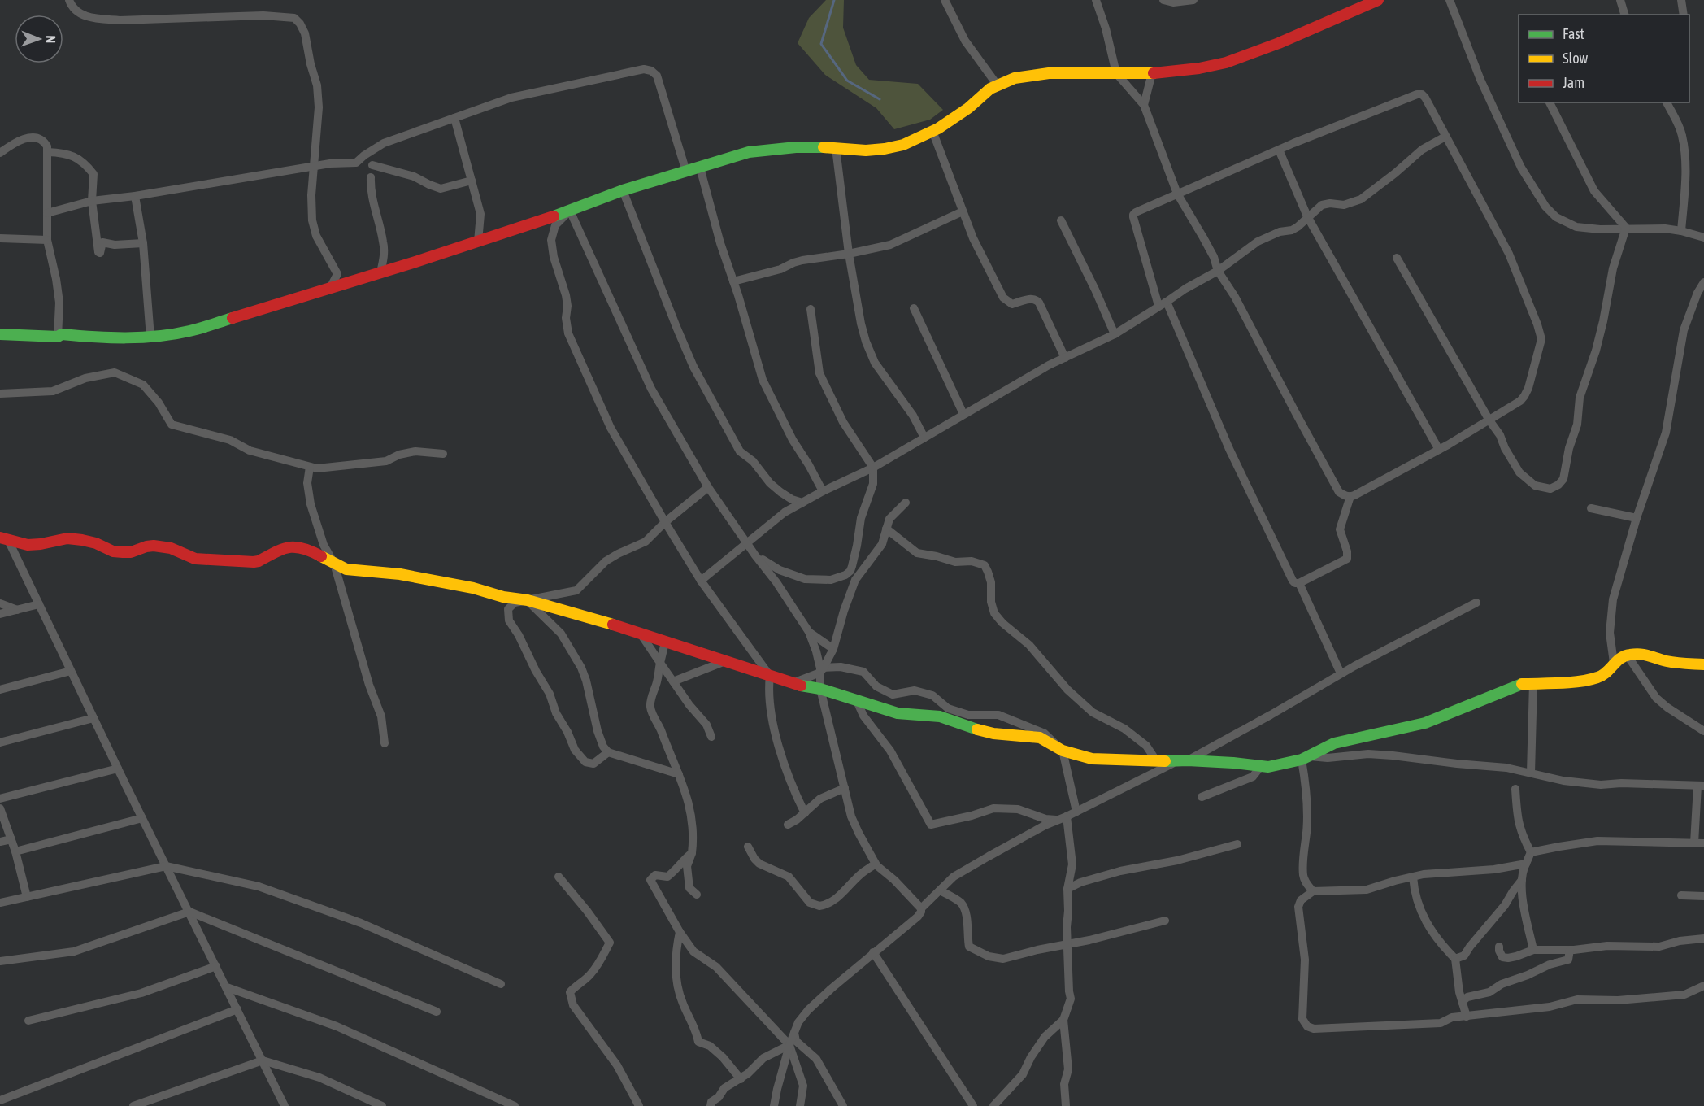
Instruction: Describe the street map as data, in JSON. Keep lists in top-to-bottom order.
{
  "legend": ["Fast", "Slow", "Jam"],
  "north": "right"
}
